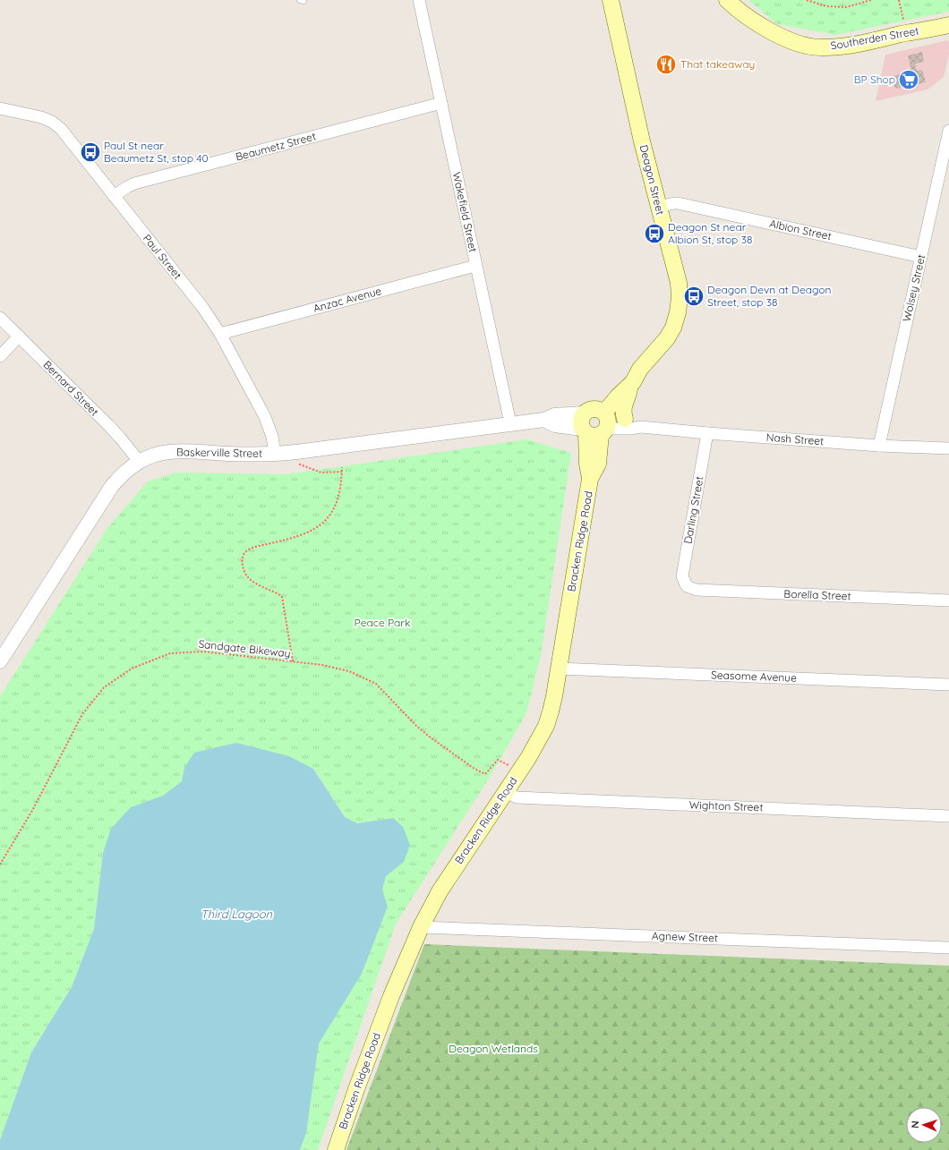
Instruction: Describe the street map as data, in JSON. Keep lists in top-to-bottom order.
{
  "streets": {
    "main road": ["Southerden Street", "Deagon Street", "Bracken Ridge Road"],
    "street": [
      "Beaumetz Street",
      "Wakefield Street",
      "Albion Street",
      "Paul Street",
      "Wolsey Street",
      "Anzac Avenue",
      "Bernard Street",
      "Nash Street",
      "Baskerville Street",
      "Darling Street",
      "Borella Street",
      "Seasome Avenue",
      "Wighton Street",
      "Agnew Street"
    ],
    "path": ["Sandgate Bikeway"]
  },
  "crossings": [
    ["Beaumetz Street", "Wakefield Street"],
    ["Beaumetz Street", "Paul Street"],
    ["Deagon Street", "Albion Street"],
    ["Deagon Street", "Nash Street"],
    ["Deagon Street", "Baskerville Street"],
    ["Deagon Street", "Bracken Ridge Road"],
    ["Wakefield Street", "Anzac Avenue"],
    ["Wakefield Street", "Baskerville Street"],
    ["Albion Street", "Wolsey Street"],
    ["Paul Street", "Anzac Avenue"],
    ["Paul Street", "Baskerville Street"],
    ["Wolsey Street", "Nash Street"],
    ["Bernard Street", "Baskerville Street"],
    ["Nash Street", "Baskerville Street"],
    ["Nash Street", "Darling Street"],
    ["Nash Street", "Bracken Ridge Road"],
    ["Baskerville Street", "Bracken Ridge Road"],
    ["Darling Street", "Borella Street"],
    ["Bracken Ridge Road", "Seasome Avenue"],
    ["Bracken Ridge Road", "Wighton Street"],
    ["Bracken Ridge Road", "Agnew Street"]
  ],
  "water": ["Third Lagoon"],
  "parks": ["Peace Park", "Deagon Wetlands"],
  "places": {
    "restaurant": ["That takeaway"],
    "supermarket": ["BP Shop"],
    "bus stop": ["Paul St near Beaumetz St, stop 40", "Deagon St near Albion St, stop 38", "Deagon Devn at Deagon Street, stop 38"]
  },
  "north": "left"
}
